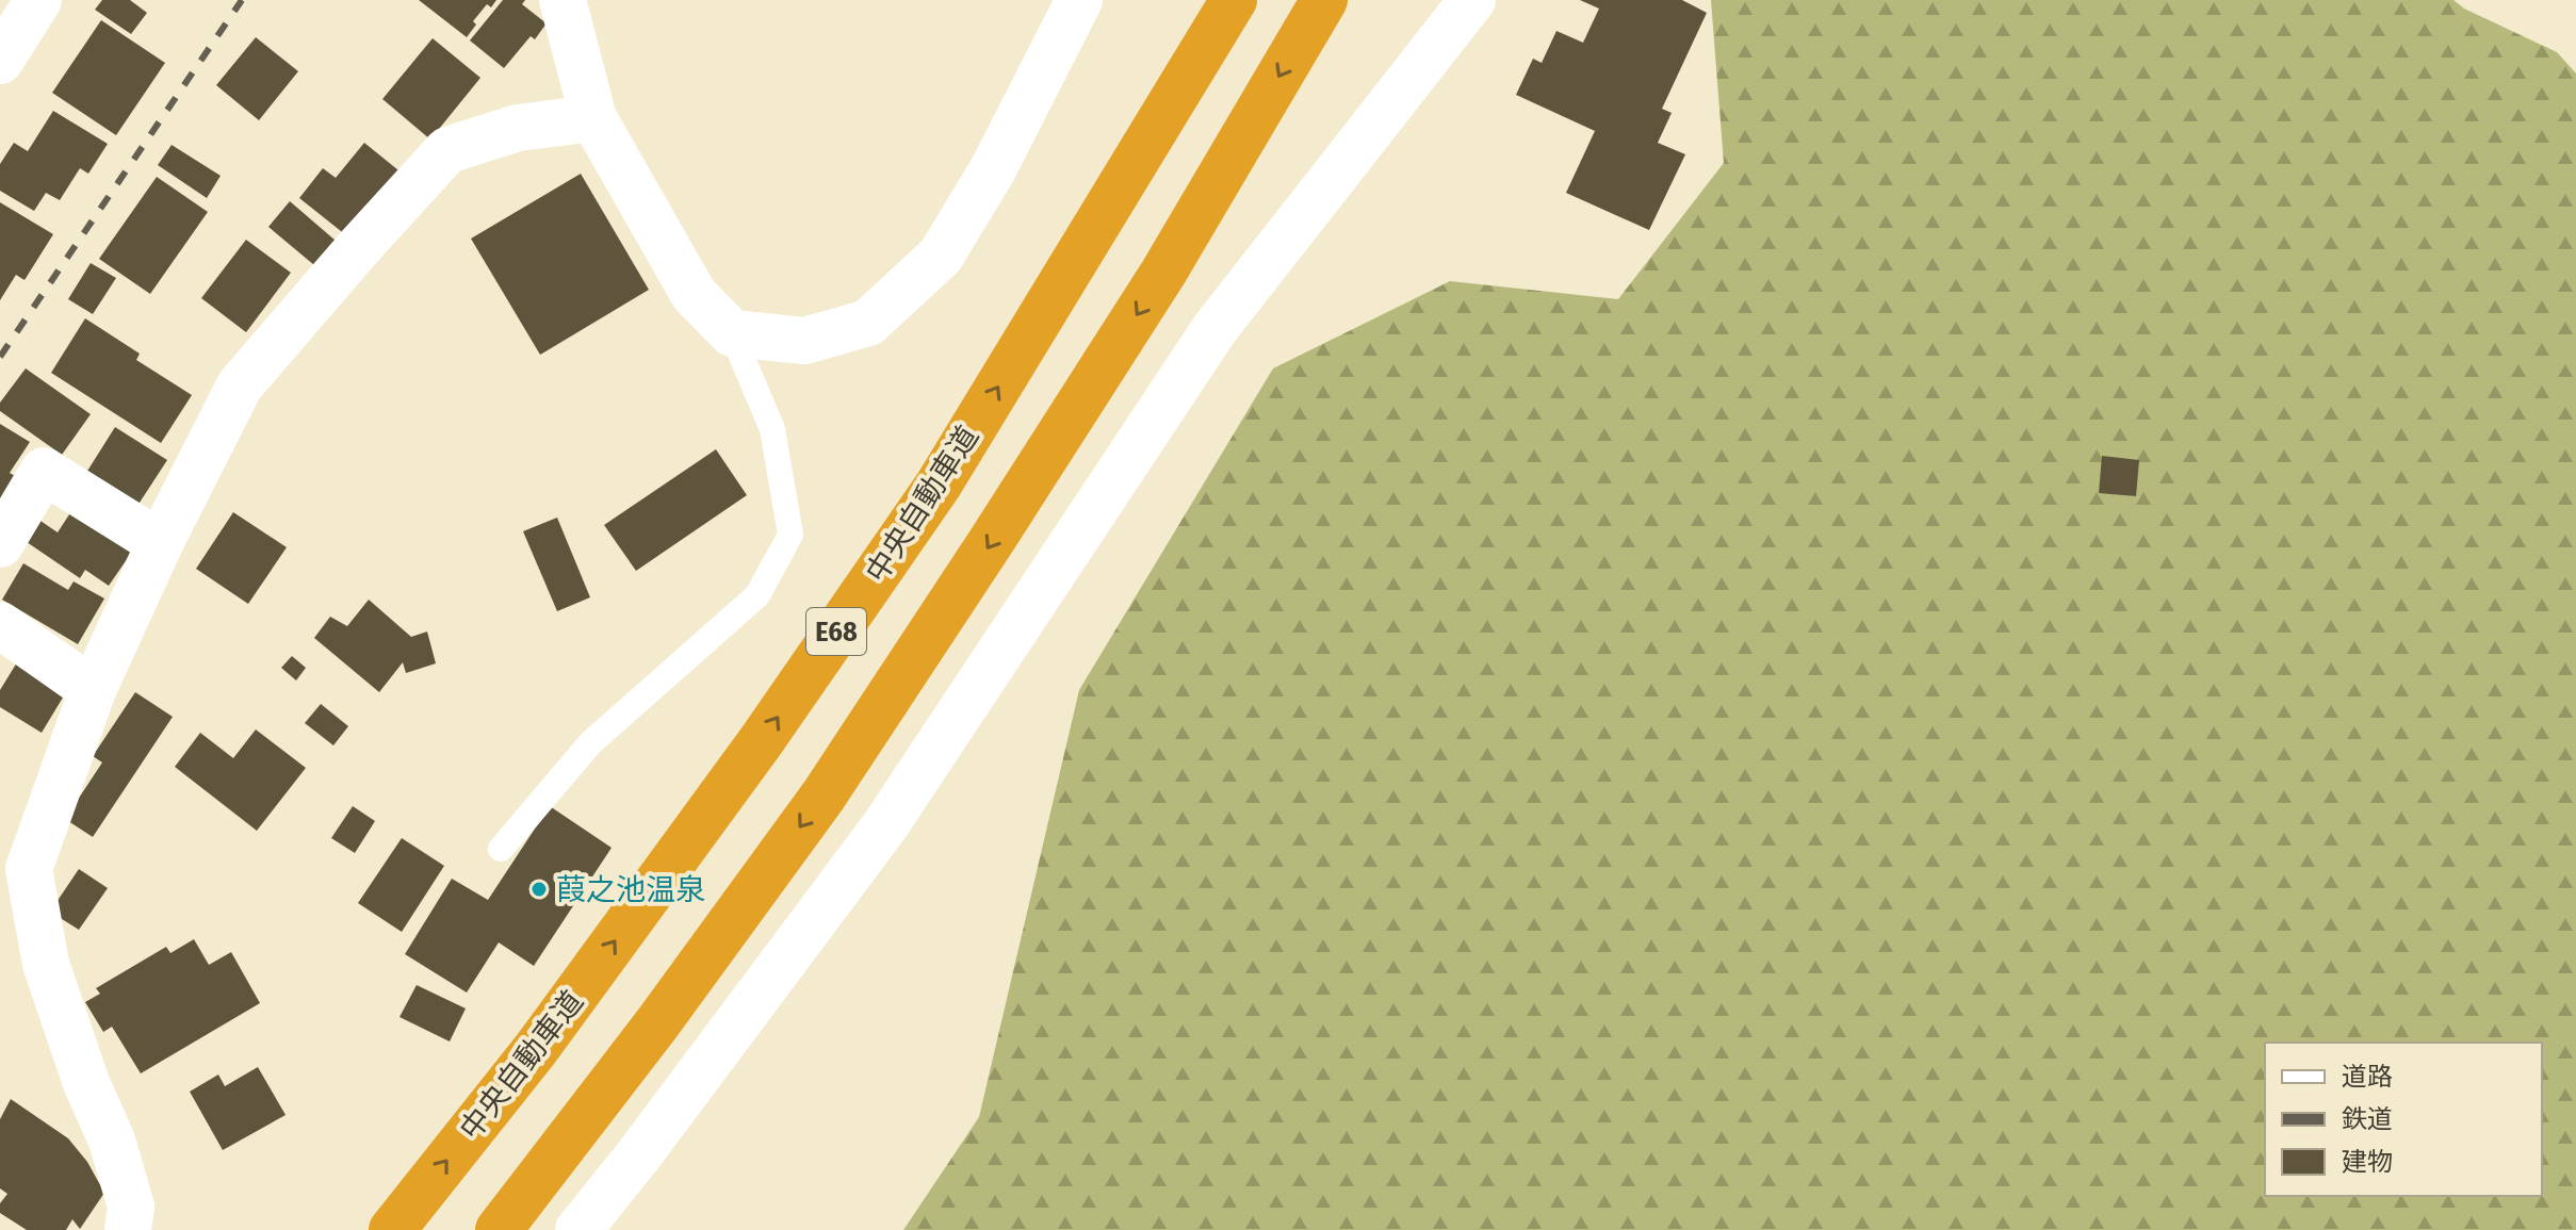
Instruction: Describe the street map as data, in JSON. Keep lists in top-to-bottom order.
{
  "streets": {
    "highway": ["中央自動車道", "E68"]
  },
  "places": ["葭之池温泉"],
  "legend": ["道路", "鉄道", "建物"]
}
